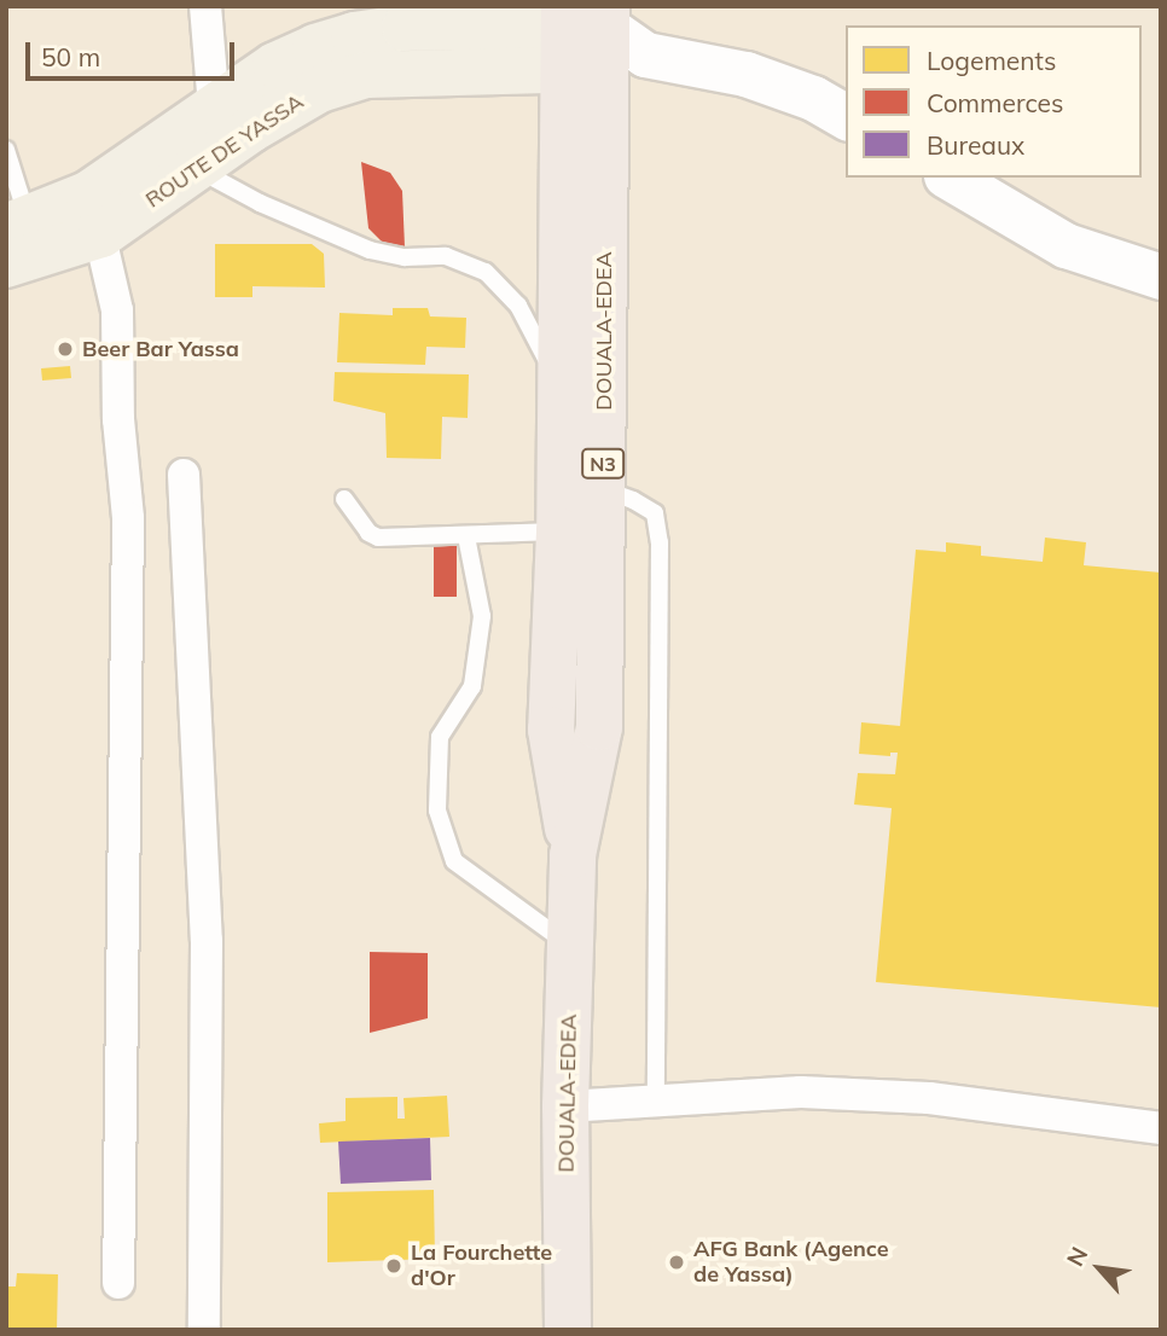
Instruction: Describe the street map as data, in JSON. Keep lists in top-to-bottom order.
{
  "streets": {
    "highway": ["DOUALA-EDEA", "N3"],
    "main road": ["ROUTE DE YASSA"]
  },
  "crossings": [
    ["ROUTE DE YASSA", "DOUALA-EDEA"]
  ],
  "places": ["Beer Bar Yassa", "AFG Bank (Agence de Yassa)", "La Fourchette d'Or"],
  "legend": ["Logements", "Commerces", "Bureaux"],
  "scale_bar": "50 m",
  "north": "top left"
}
